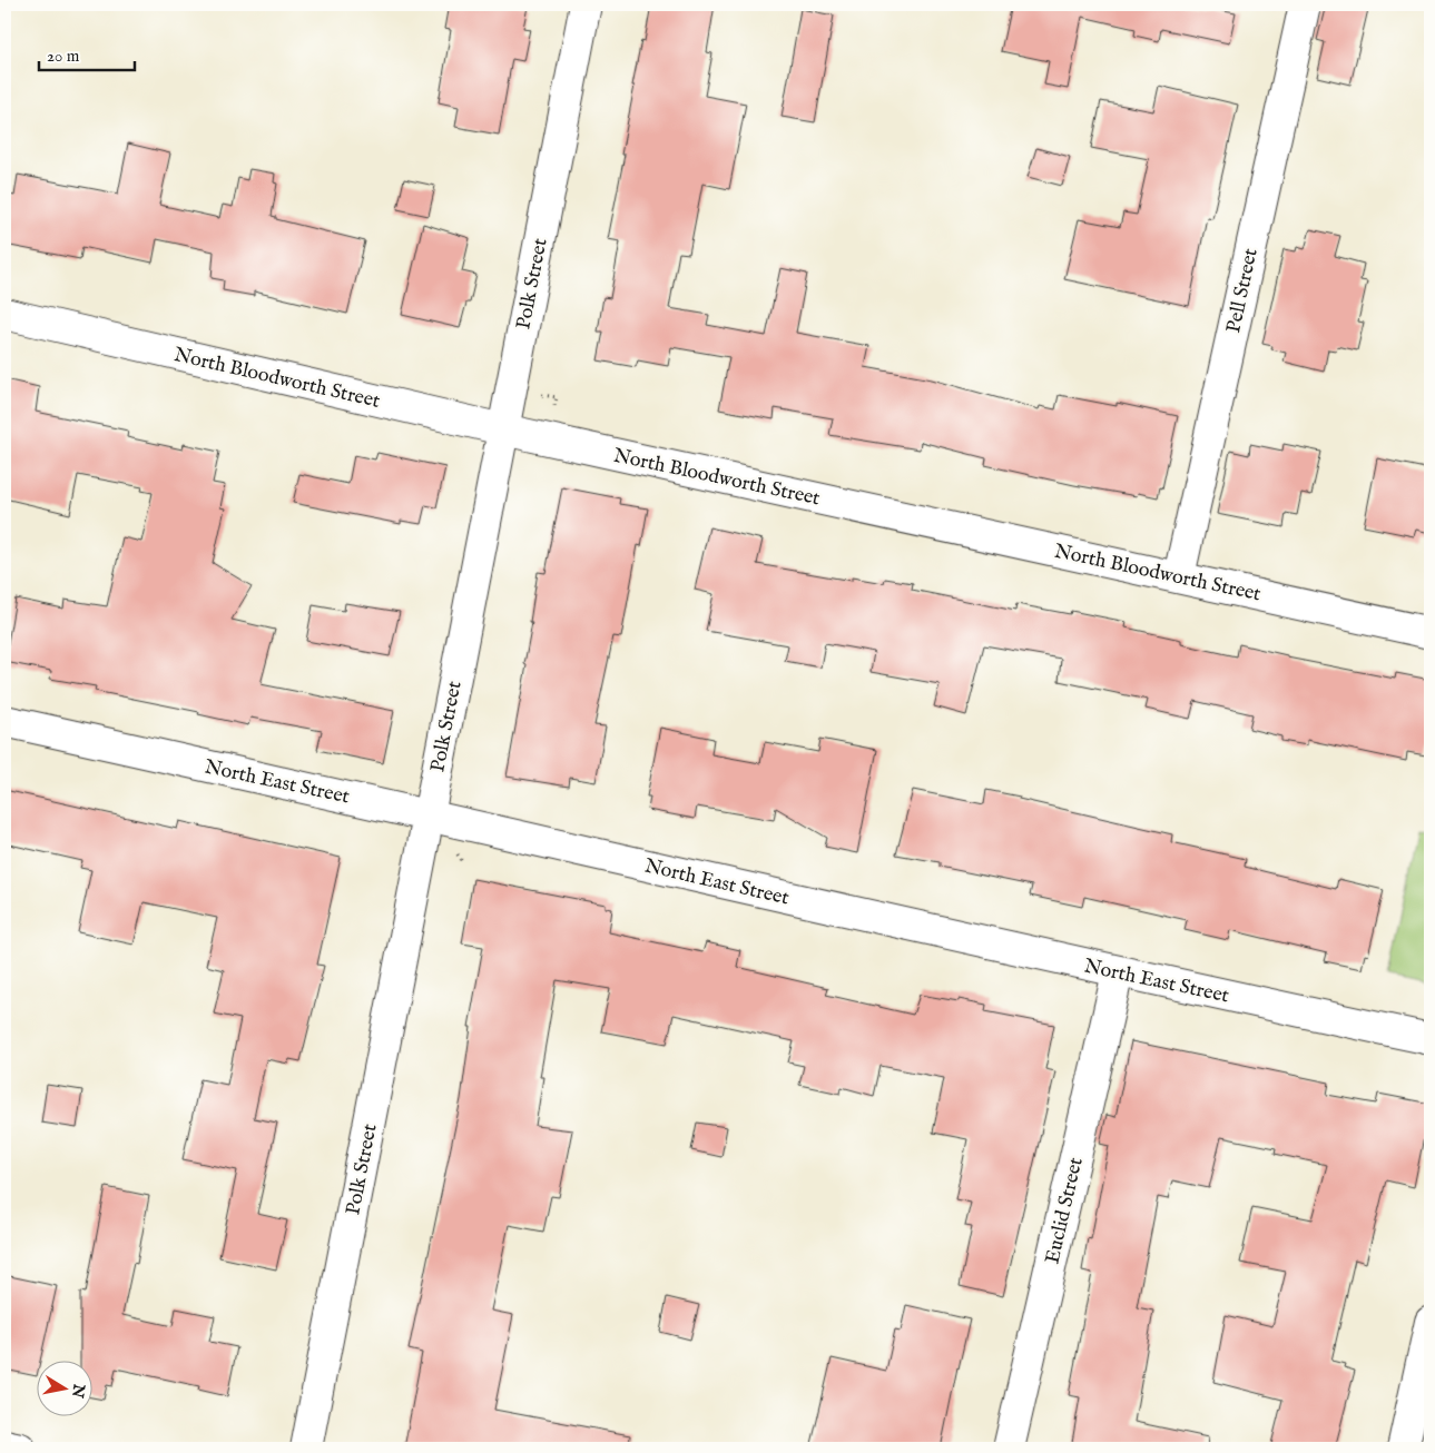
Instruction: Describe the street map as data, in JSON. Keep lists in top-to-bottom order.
{
  "streets": {
    "street": [
      "Polk Street",
      "Pell Street",
      "North Bloodworth Street",
      "North East Street",
      "Euclid Street"
    ]
  },
  "crossings": [
    ["Polk Street", "North Bloodworth Street"],
    ["Polk Street", "North East Street"],
    ["Pell Street", "North Bloodworth Street"],
    ["North East Street", "Euclid Street"]
  ],
  "scale_bar": "20 m",
  "north": "right"
}
